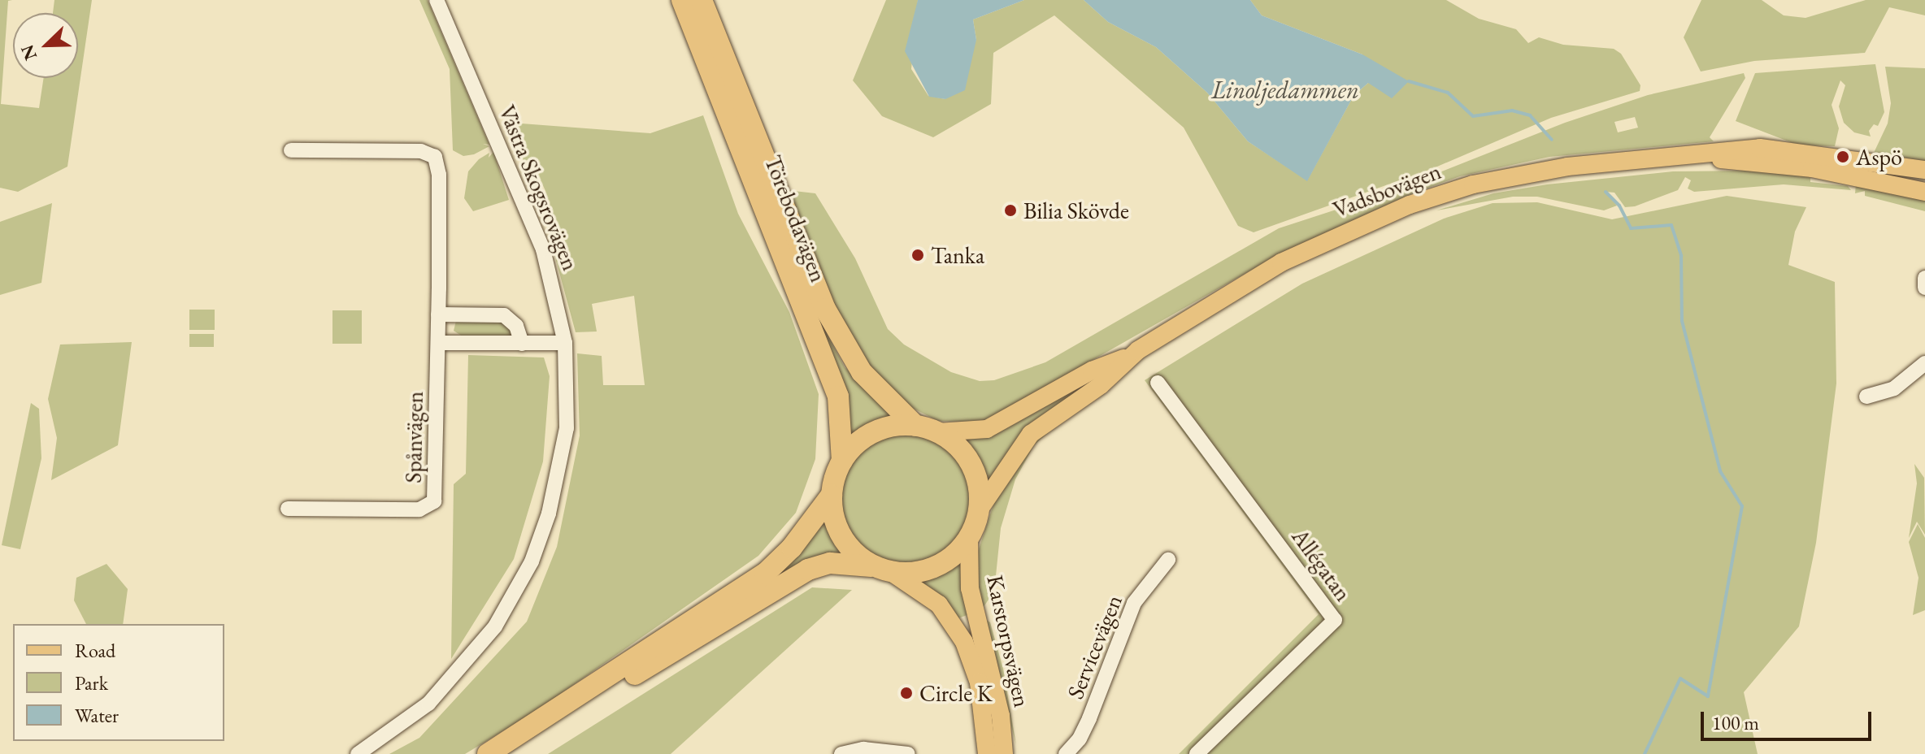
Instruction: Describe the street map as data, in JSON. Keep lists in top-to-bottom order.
{
  "streets": {
    "highway": ["Törebodavägen"],
    "main road": ["Vadsbovägen", "Karstorpsvägen"],
    "street": [
      "Västra Skogsrovägen",
      "Spånvägen",
      "Allégatan",
      "Servicevägen"
    ]
  },
  "crossings": [
    ["Vadsbovägen", "Törebodavägen"],
    ["Vadsbovägen", "Karstorpsvägen"],
    ["Törebodavägen", "Karstorpsvägen"]
  ],
  "water": ["Linoljedammen"],
  "places": [
    "Aspö",
    "Bilia Skövde",
    "Tanka",
    "Circle K"
  ],
  "legend": ["Road", "Park", "Water"],
  "scale_bar": "100 m",
  "north": "bottom left"
}
